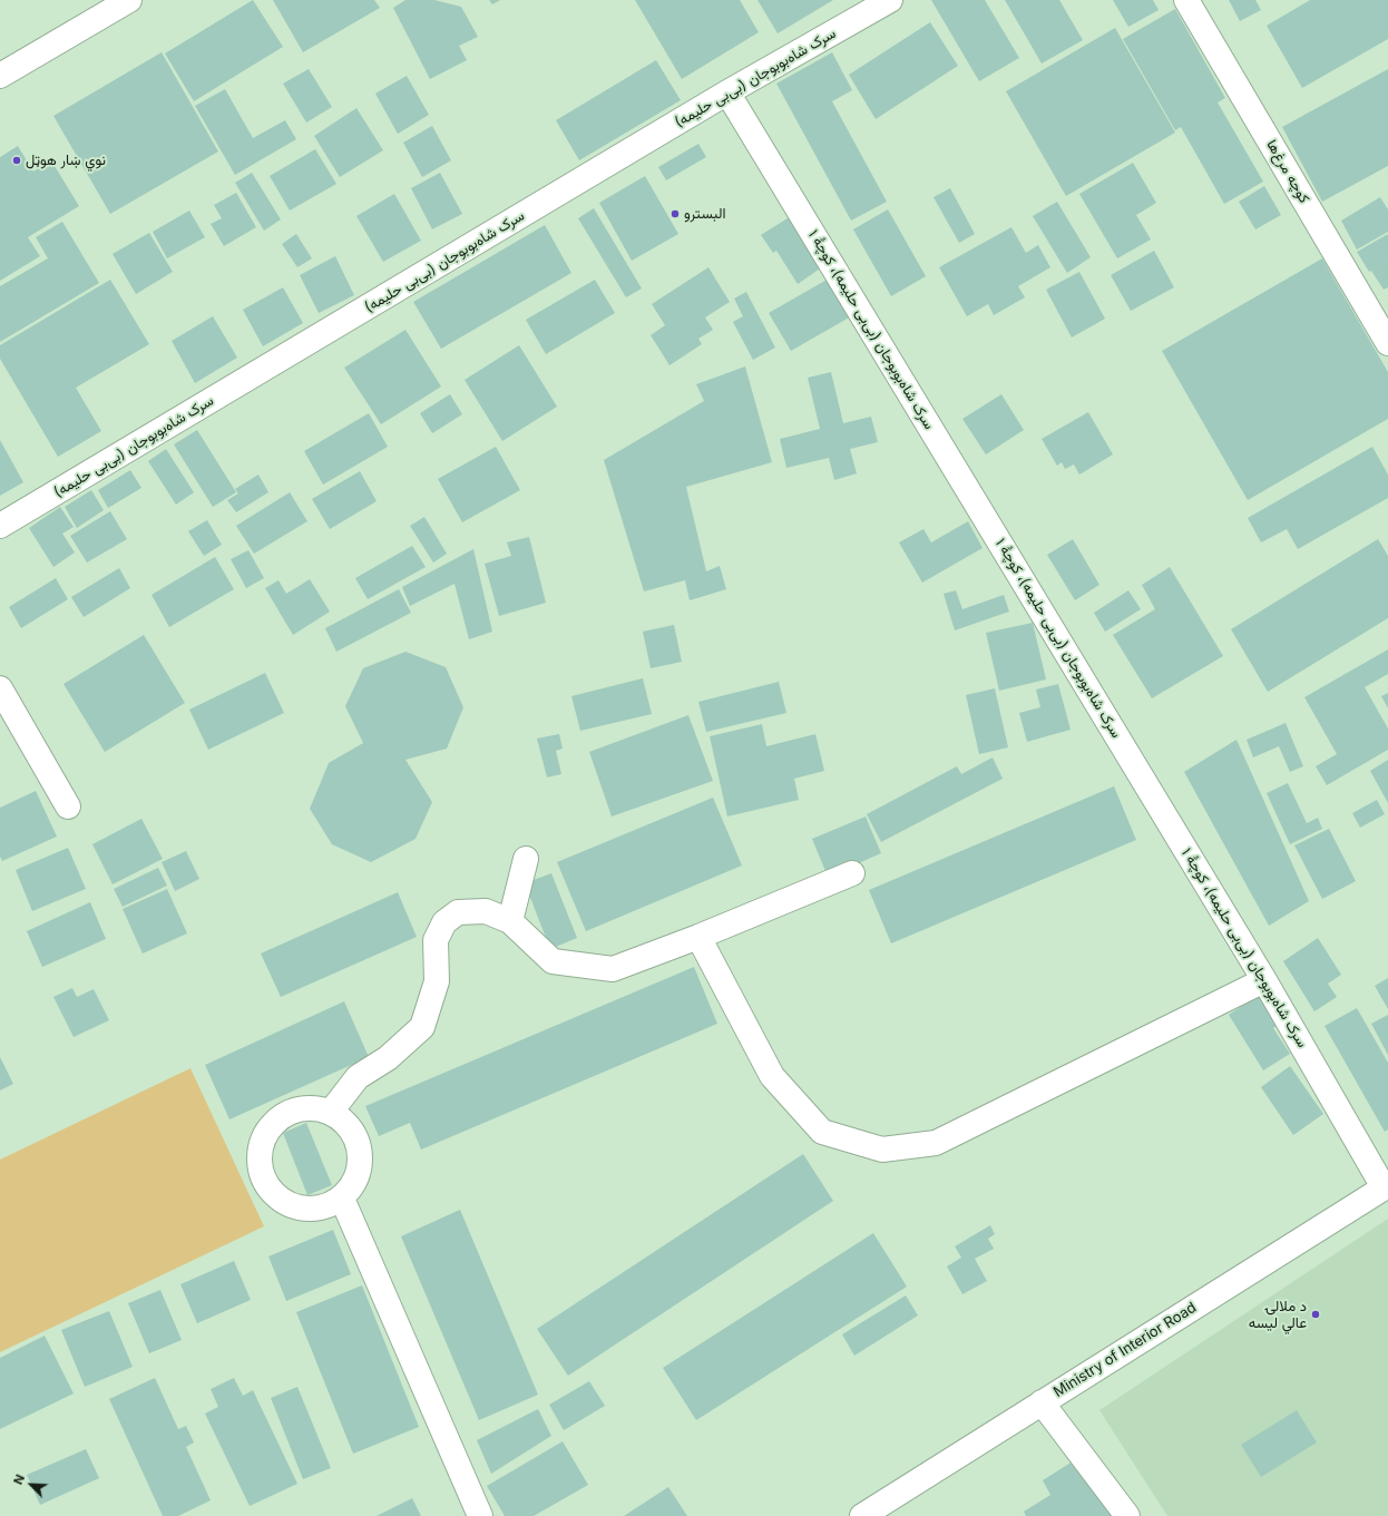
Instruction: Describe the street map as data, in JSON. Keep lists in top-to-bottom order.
{
  "streets": {
    "street": [
      "سرک شاه‌بوبوجان (بی‌بی حلیمه)",
      "کوچه مرغ‌ها",
      "سرک شاه‌بوبوجان (بی‌بی حلیمه)، کوچۀ ۱",
      "Ministry of Interior Road"
    ]
  },
  "crossings": [
    ["سرک شاه‌بوبوجان (بی‌بی حلیمه)", "سرک شاه‌بوبوجان (بی‌بی حلیمه)، کوچۀ ۱"],
    ["سرک شاه‌بوبوجان (بی‌بی حلیمه)، کوچۀ ۱", "Ministry of Interior Road"]
  ],
  "places": ["نوي ښار هوټل", "البسترو", "د ملالۍ عالي لیسه"],
  "north": "top left"
}
